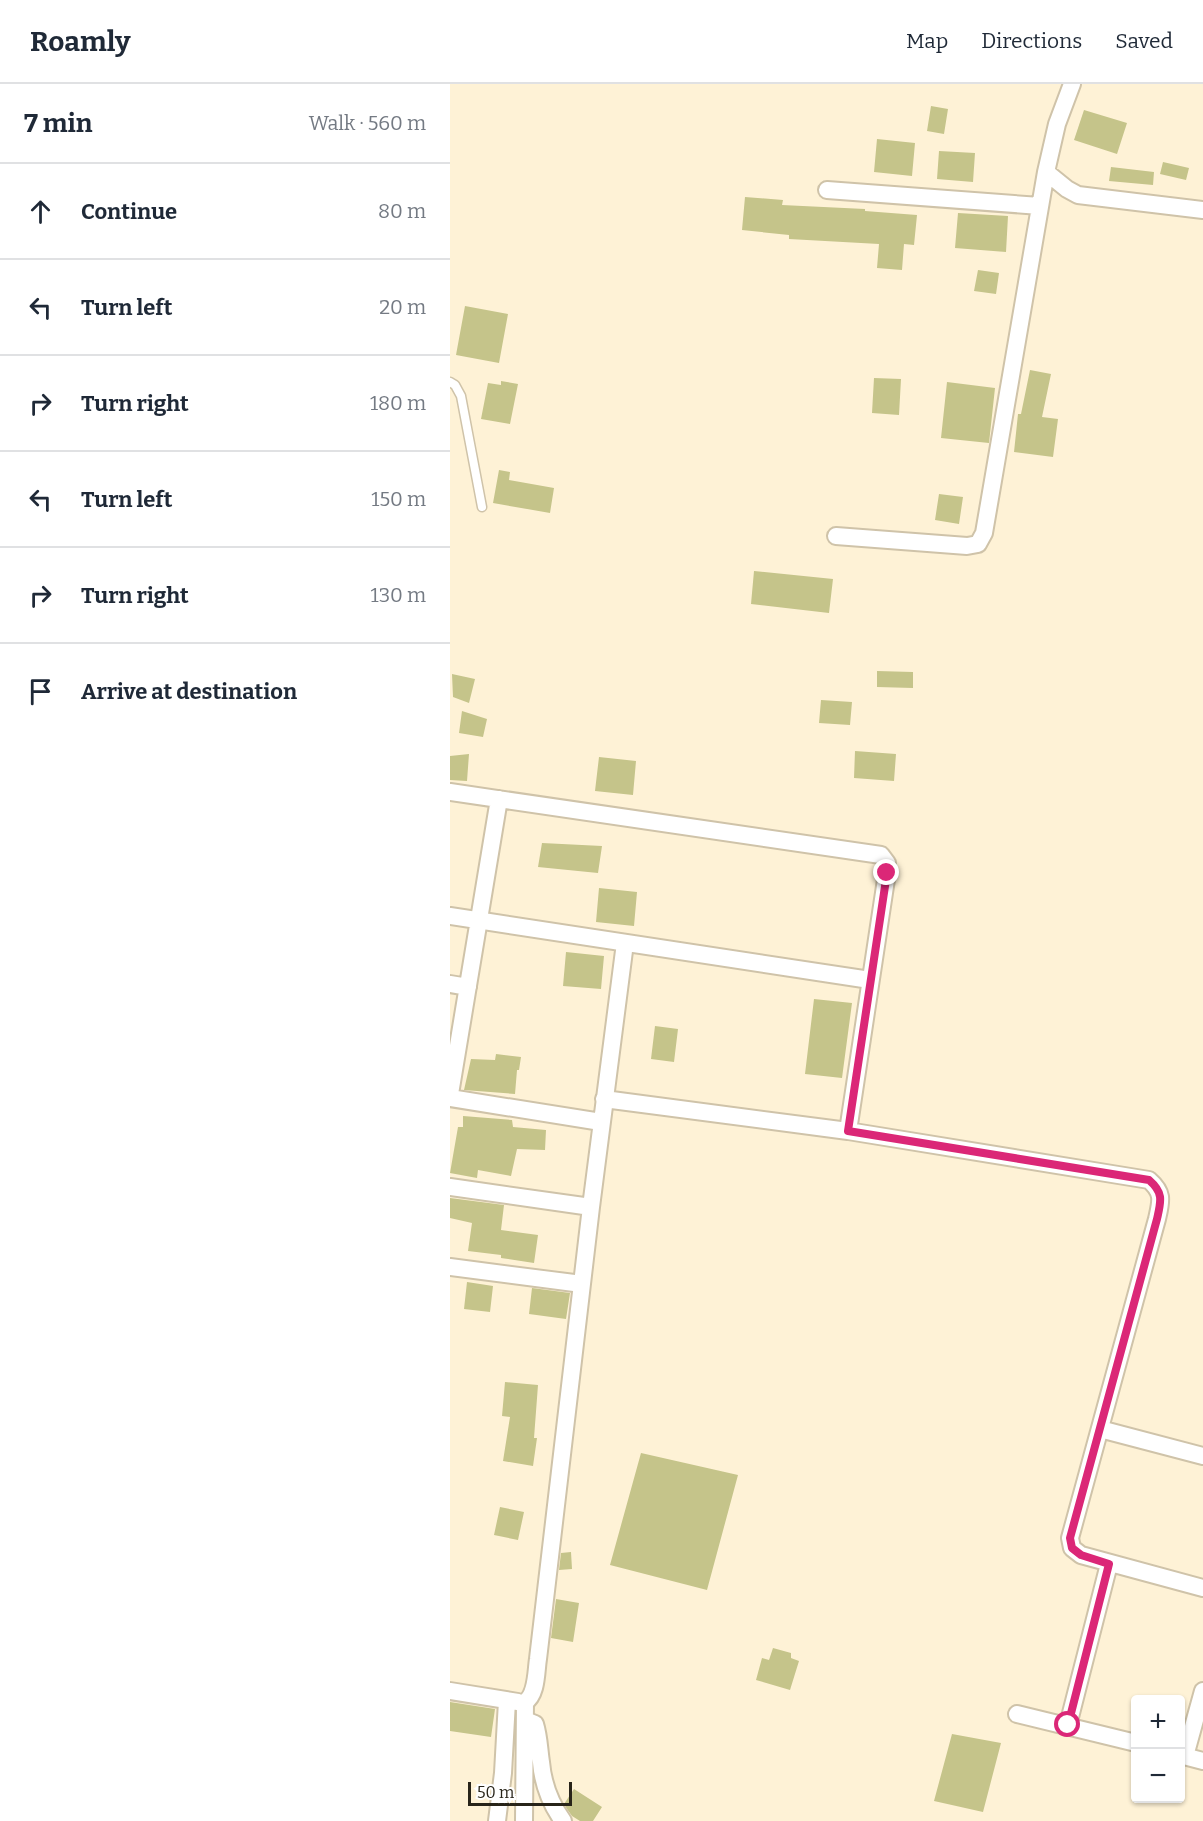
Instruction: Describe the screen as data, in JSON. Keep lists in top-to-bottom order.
{
  "scale_bar": "50 m",
  "page": {
    "header": "Roamly",
    "nav": ["Map", "Directions", "Saved"],
    "heading": ["7 min", "Walk · 560 m"],
    "list": [
      ["Continue", "80 m"],
      ["Turn left", "20 m"],
      ["Turn right", "180 m"],
      ["Turn left", "150 m"],
      ["Turn right", "130 m"],
      "Arrive at destination"
    ],
    "map_buttons": ["+", "−"],
    "scale": "50 m"
  }
}
